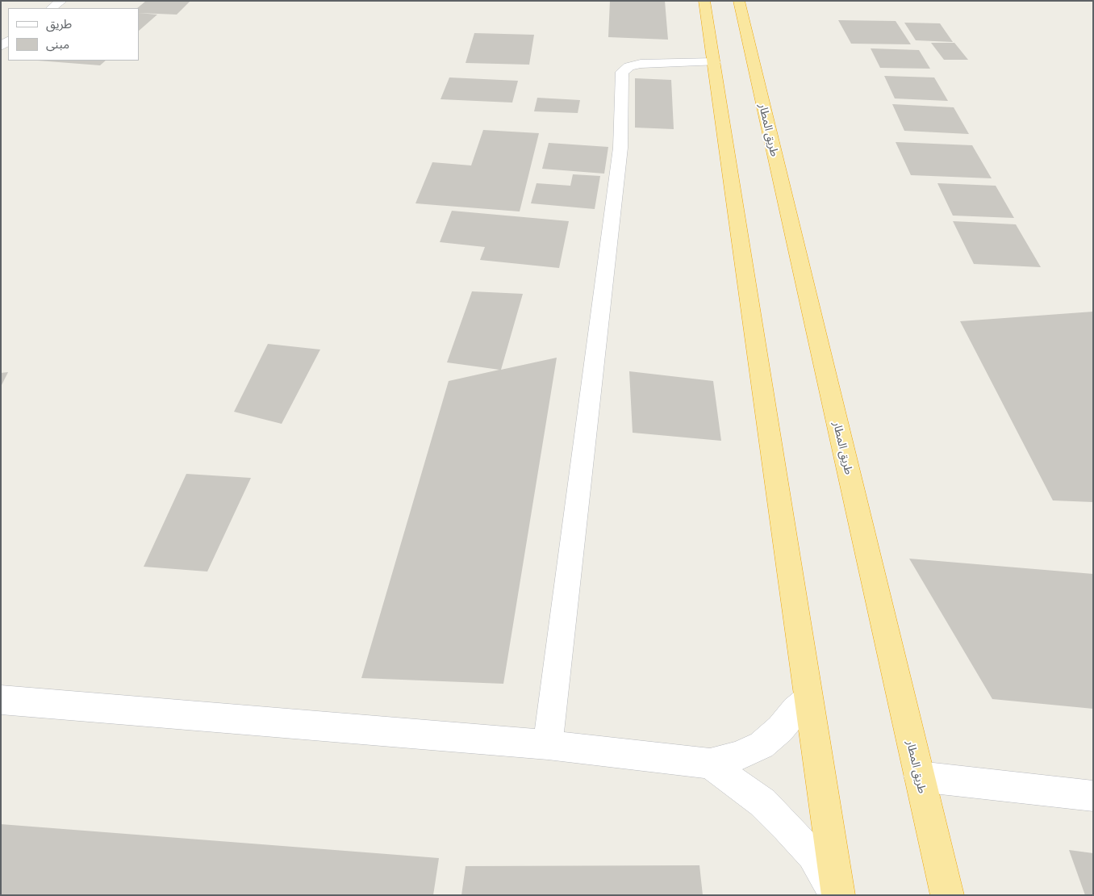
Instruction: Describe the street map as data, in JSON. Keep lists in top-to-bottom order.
{
  "streets": {
    "highway": ["طريق المطار"]
  },
  "legend": ["طريق", "مبنى"]
}
